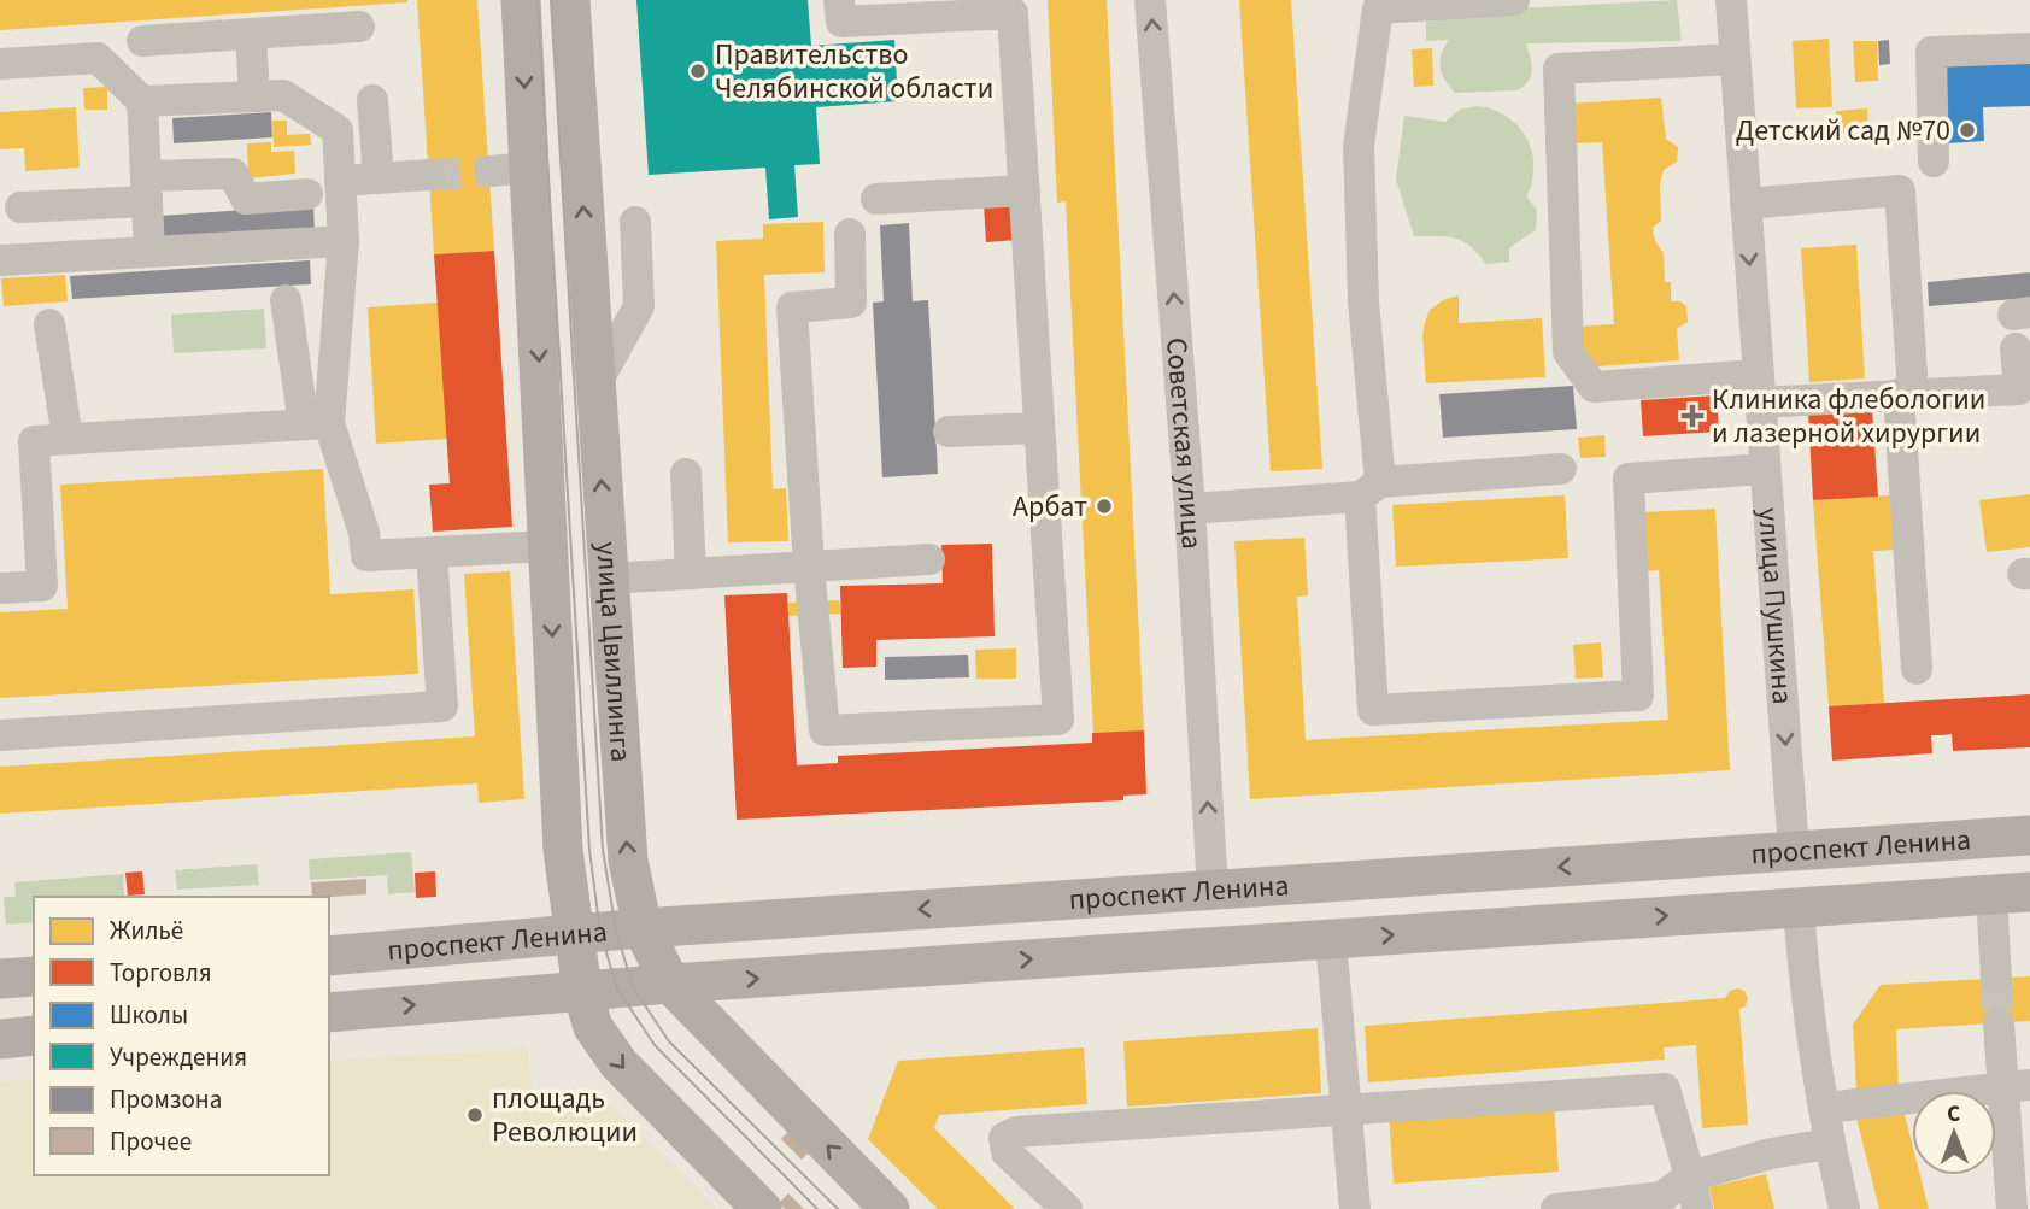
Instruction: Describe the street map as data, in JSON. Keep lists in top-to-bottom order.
{
  "streets": {
    "main road": ["улица Пушкина", "улица Цвиллинга", "проспект Ленина"],
    "street": ["Советская улица"]
  },
  "crossings": [
    ["Советская улица", "проспект Ленина"],
    ["улица Пушкина", "проспект Ленина"],
    ["улица Цвиллинга", "проспект Ленина"]
  ],
  "one_way": ["Советская улица"],
  "places": {
    "other": [
      "Правительство Челябинской области",
      "Детский сад №70",
      "Арбат",
      "площадь Революции"
    ],
    "health": ["Клиника флебологии и лазерной хирургии"]
  },
  "legend": [
    "Жильё",
    "Торговля",
    "Школы",
    "Учреждения",
    "Промзона",
    "Прочее"
  ],
  "north": "top"
}
